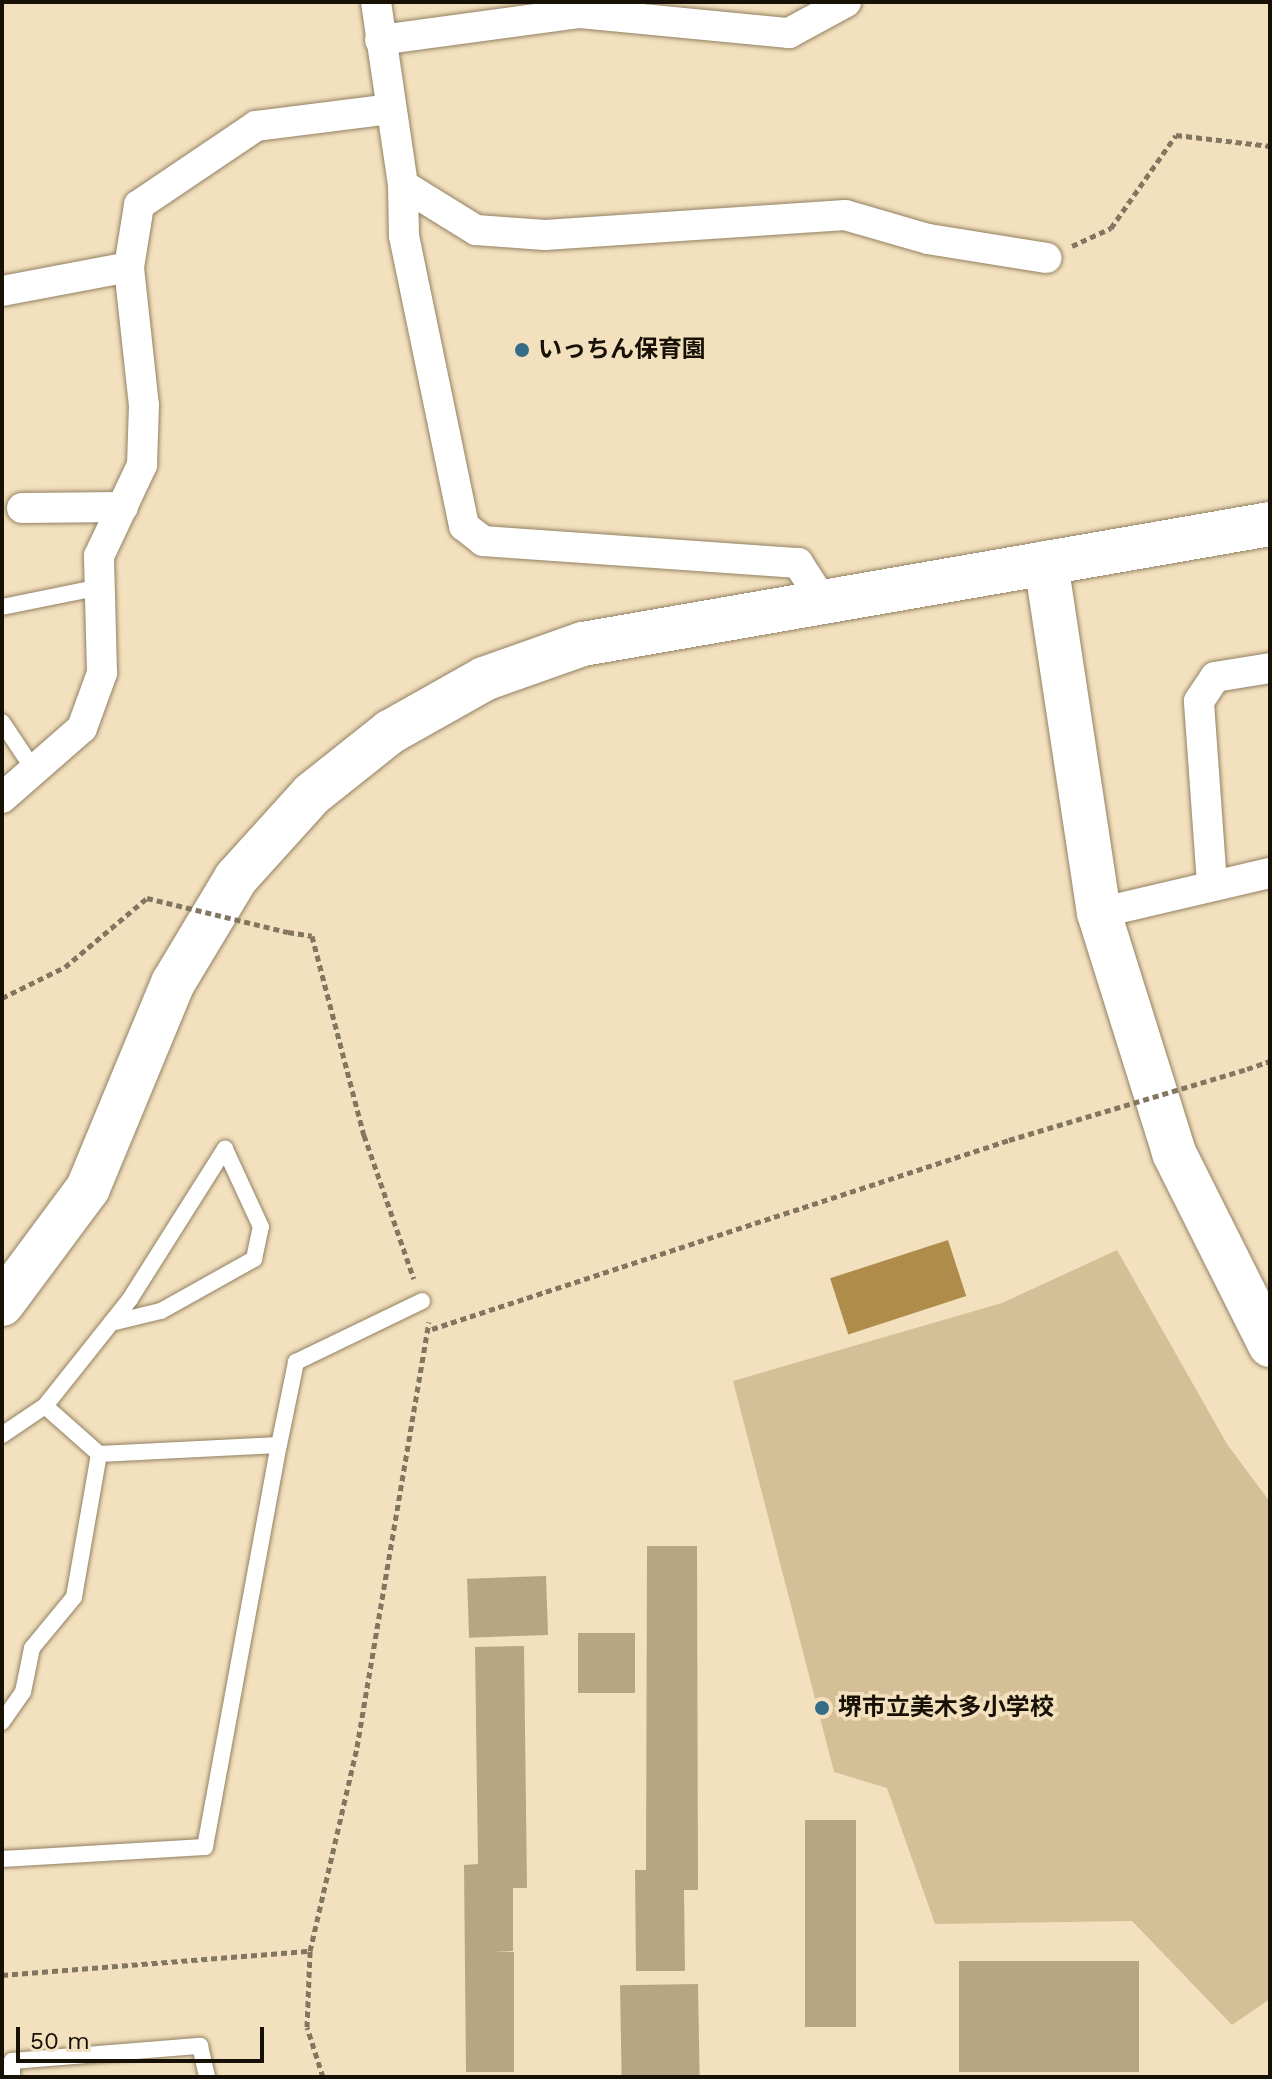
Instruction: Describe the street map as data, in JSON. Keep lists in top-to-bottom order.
{
  "places": ["いっちん保育園", "堺市立美木多小学校"],
  "scale_bar": "50 m"
}
